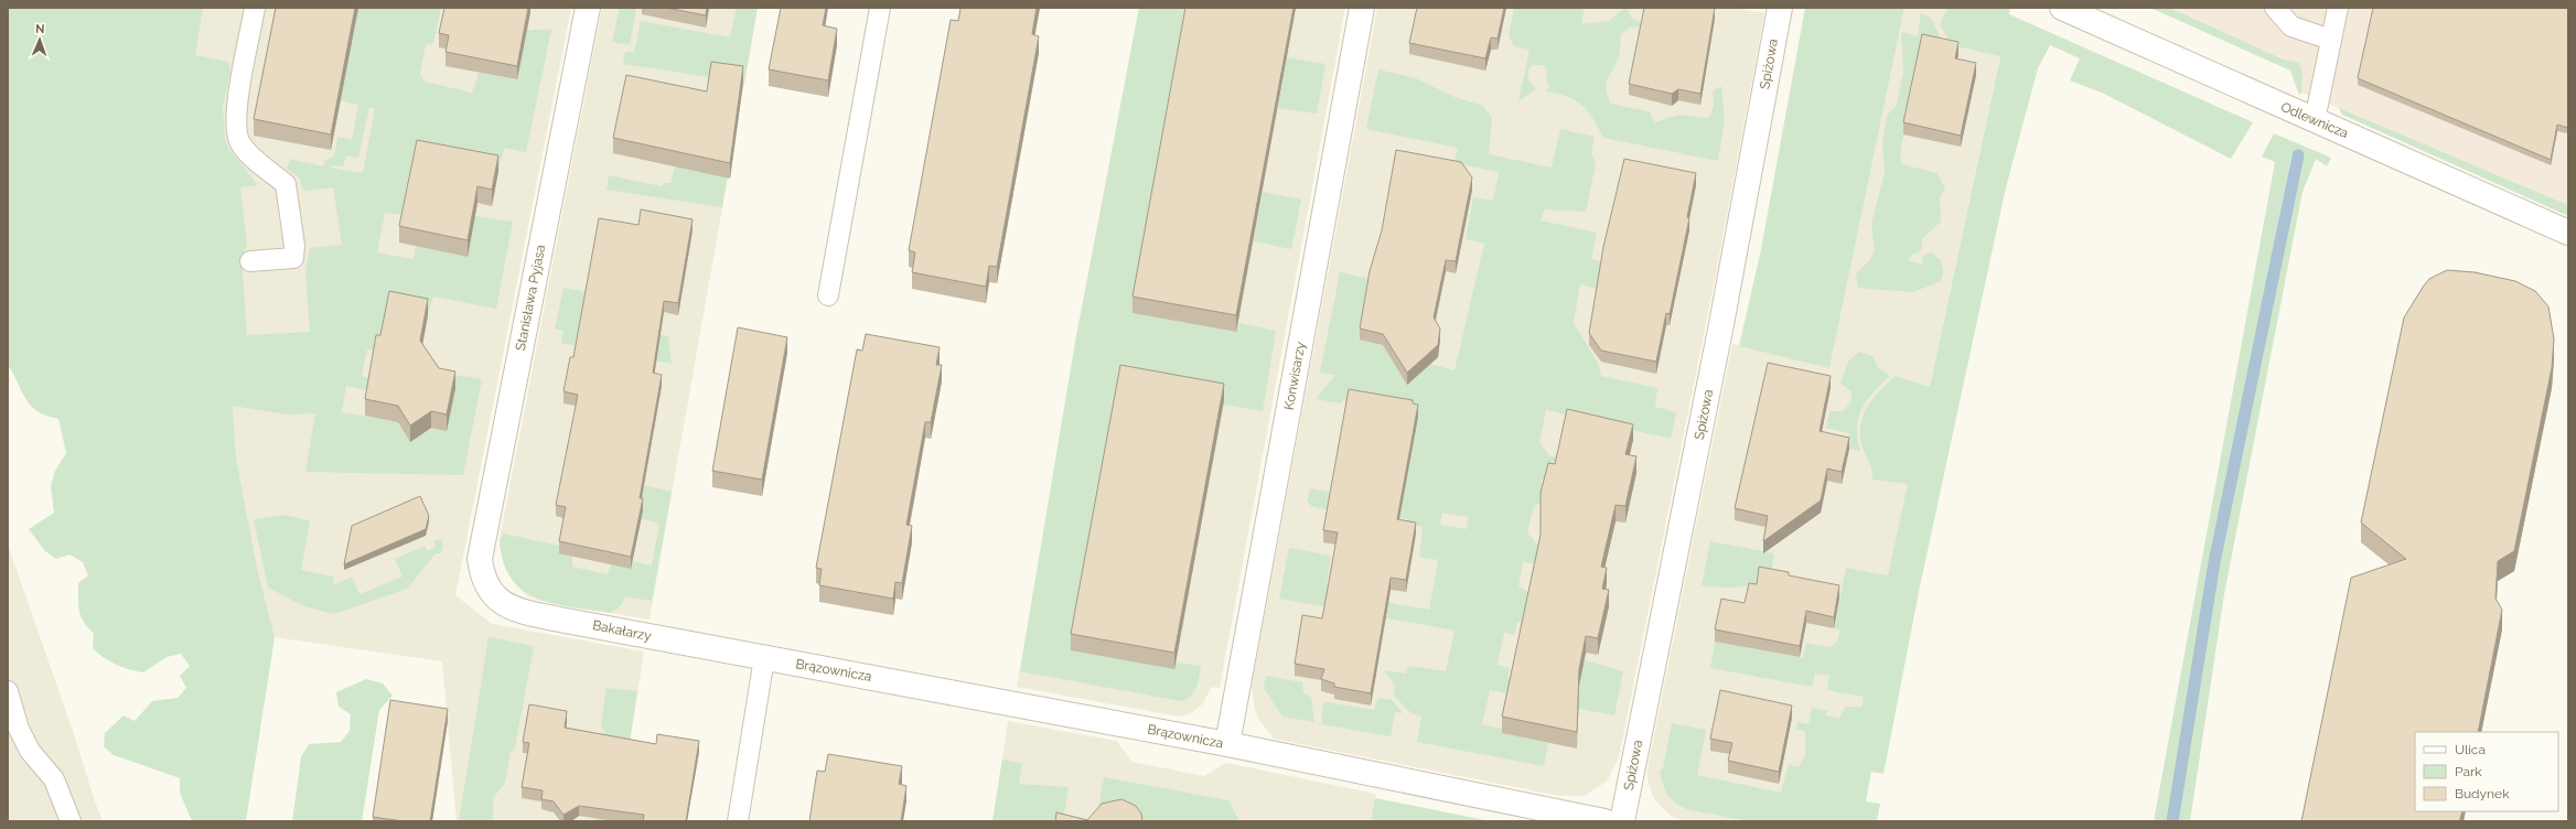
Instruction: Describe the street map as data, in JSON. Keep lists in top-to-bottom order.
{
  "streets": {
    "street": [
      "Spiżowa",
      "Odlewnicza",
      "Stanisława Pyjasa",
      "Konwisarzy",
      "Bakałarzy",
      "Brązownicza"
    ]
  },
  "crossings": [
    ["Stanisława Pyjasa", "Bakałarzy"],
    ["Konwisarzy", "Brązownicza"],
    ["Bakałarzy", "Brązownicza"]
  ],
  "legend": ["Ulica", "Park", "Budynek"],
  "north": "top"
}
